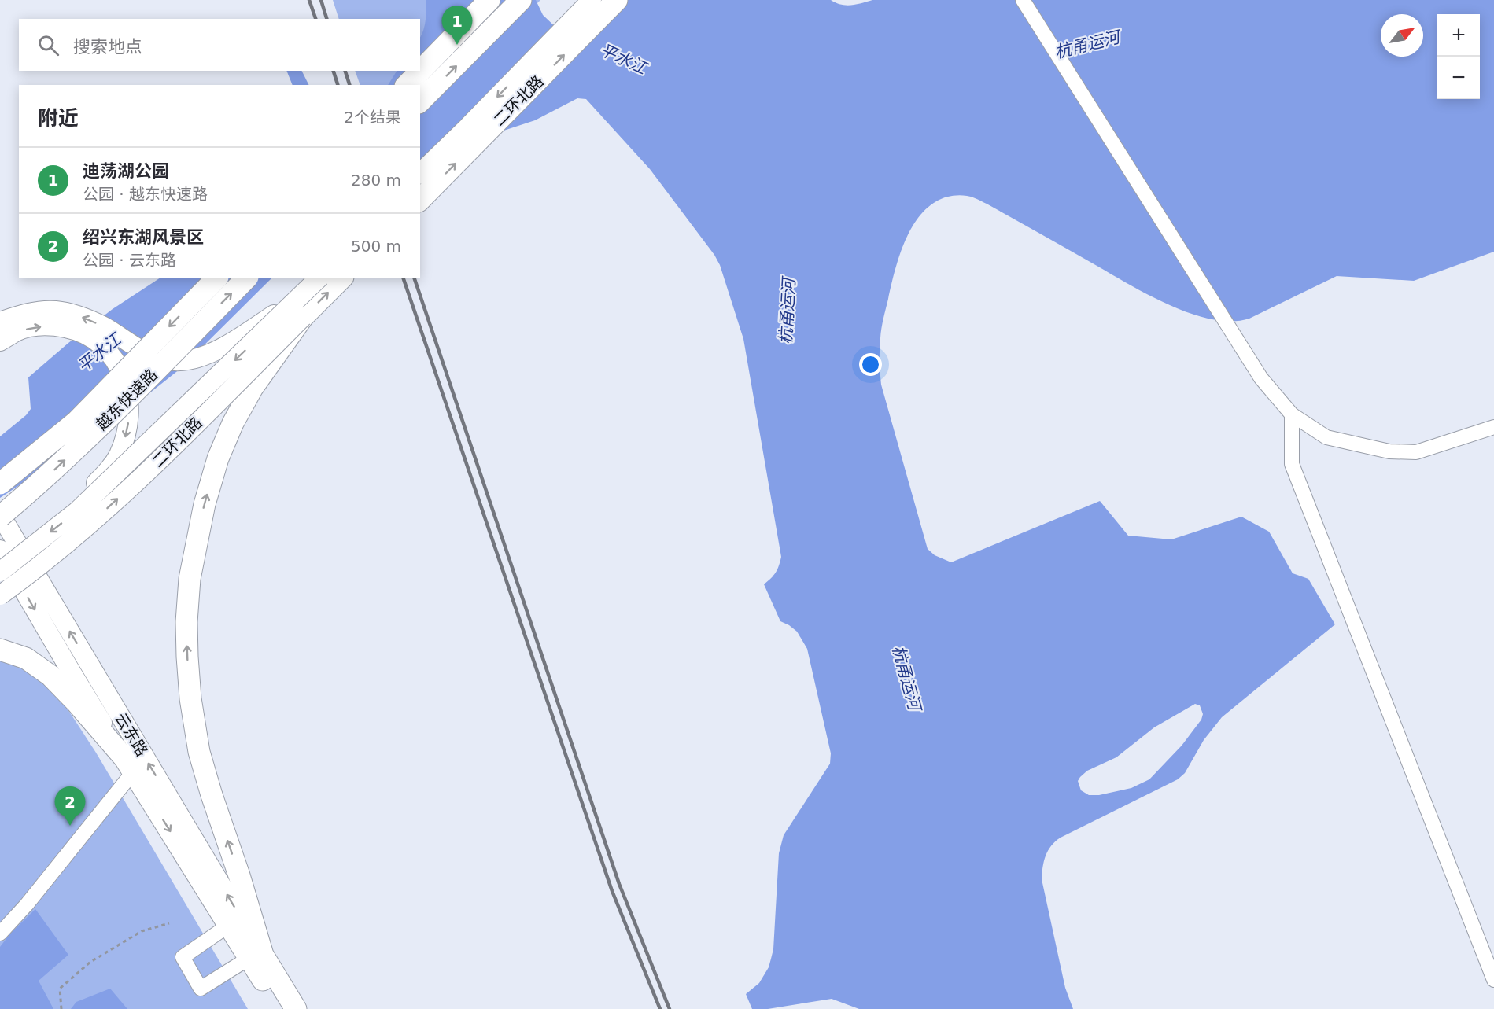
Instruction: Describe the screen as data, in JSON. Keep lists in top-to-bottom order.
{
  "streets": {
    "highway": ["二环北路", "越东快速路"],
    "main road": ["云东路"]
  },
  "crossings": [
    ["越东快速路", "云东路"]
  ],
  "water": ["杭甬运河", "平水江"],
  "north": "top right",
  "page": {
    "pins": ["1", "2"],
    "map_buttons": ["+", "−"],
    "search": "搜索地点",
    "heading": ["附近", "2个结果"],
    "list": [
      {
        "mark": "1",
        "name": "迪荡湖公园",
        "note": "公园 · 越东快速路",
        "value": "280 m"
      },
      {
        "mark": "2",
        "name": "绍兴东湖风景区",
        "note": "公园 · 云东路",
        "value": "500 m"
      }
    ]
  }
}
